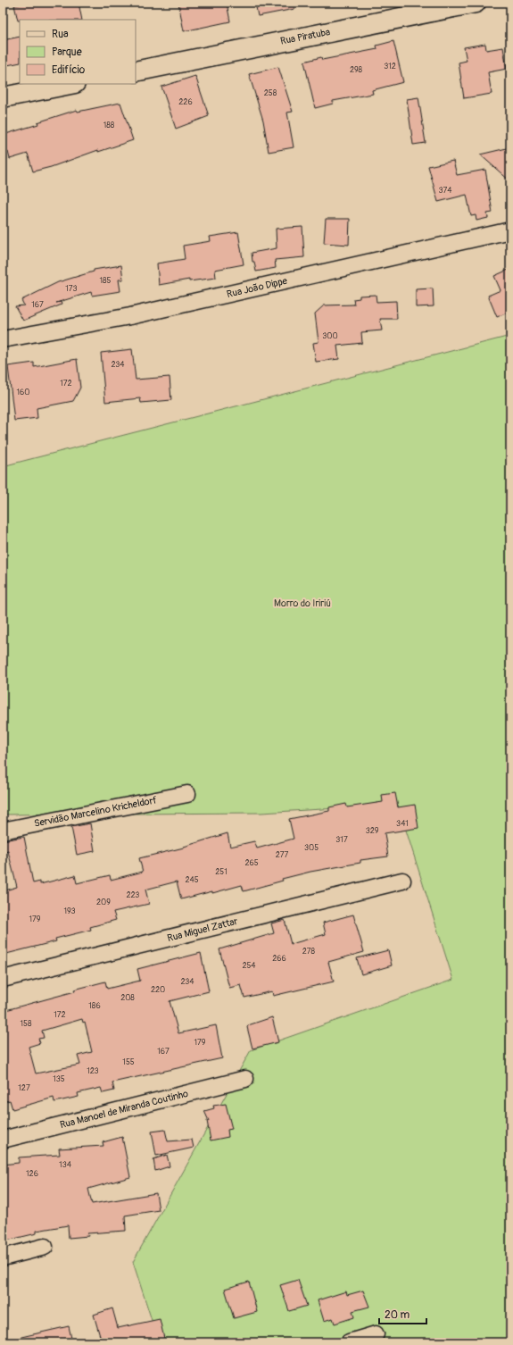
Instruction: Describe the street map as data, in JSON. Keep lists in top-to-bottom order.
{
  "streets": {
    "main road": ["Rua Piratuba"],
    "street": [
      "Rua João Dippe",
      "Servidão Marcelino Kricheldorf",
      "Rua Miguel Zattar",
      "Rua Manoel de Miranda Coutinho"
    ]
  },
  "parks": ["Morro do Iririú"],
  "house_numbers": [
    "312",
    "298",
    "258",
    "226",
    "188",
    "374",
    "185",
    "173",
    "167",
    "300",
    "234",
    "172",
    "160",
    "341",
    "329",
    "317",
    "305",
    "277",
    "265",
    "251",
    "245",
    "223",
    "209",
    "193",
    "179",
    "278",
    "266",
    "254",
    "234",
    "220",
    "208",
    "186",
    "172",
    "158",
    "179",
    "167",
    "155",
    "123",
    "135",
    "127",
    "134",
    "126"
  ],
  "legend": ["Rua", "Parque", "Edifício"],
  "scale_bar": "20 m"
}
